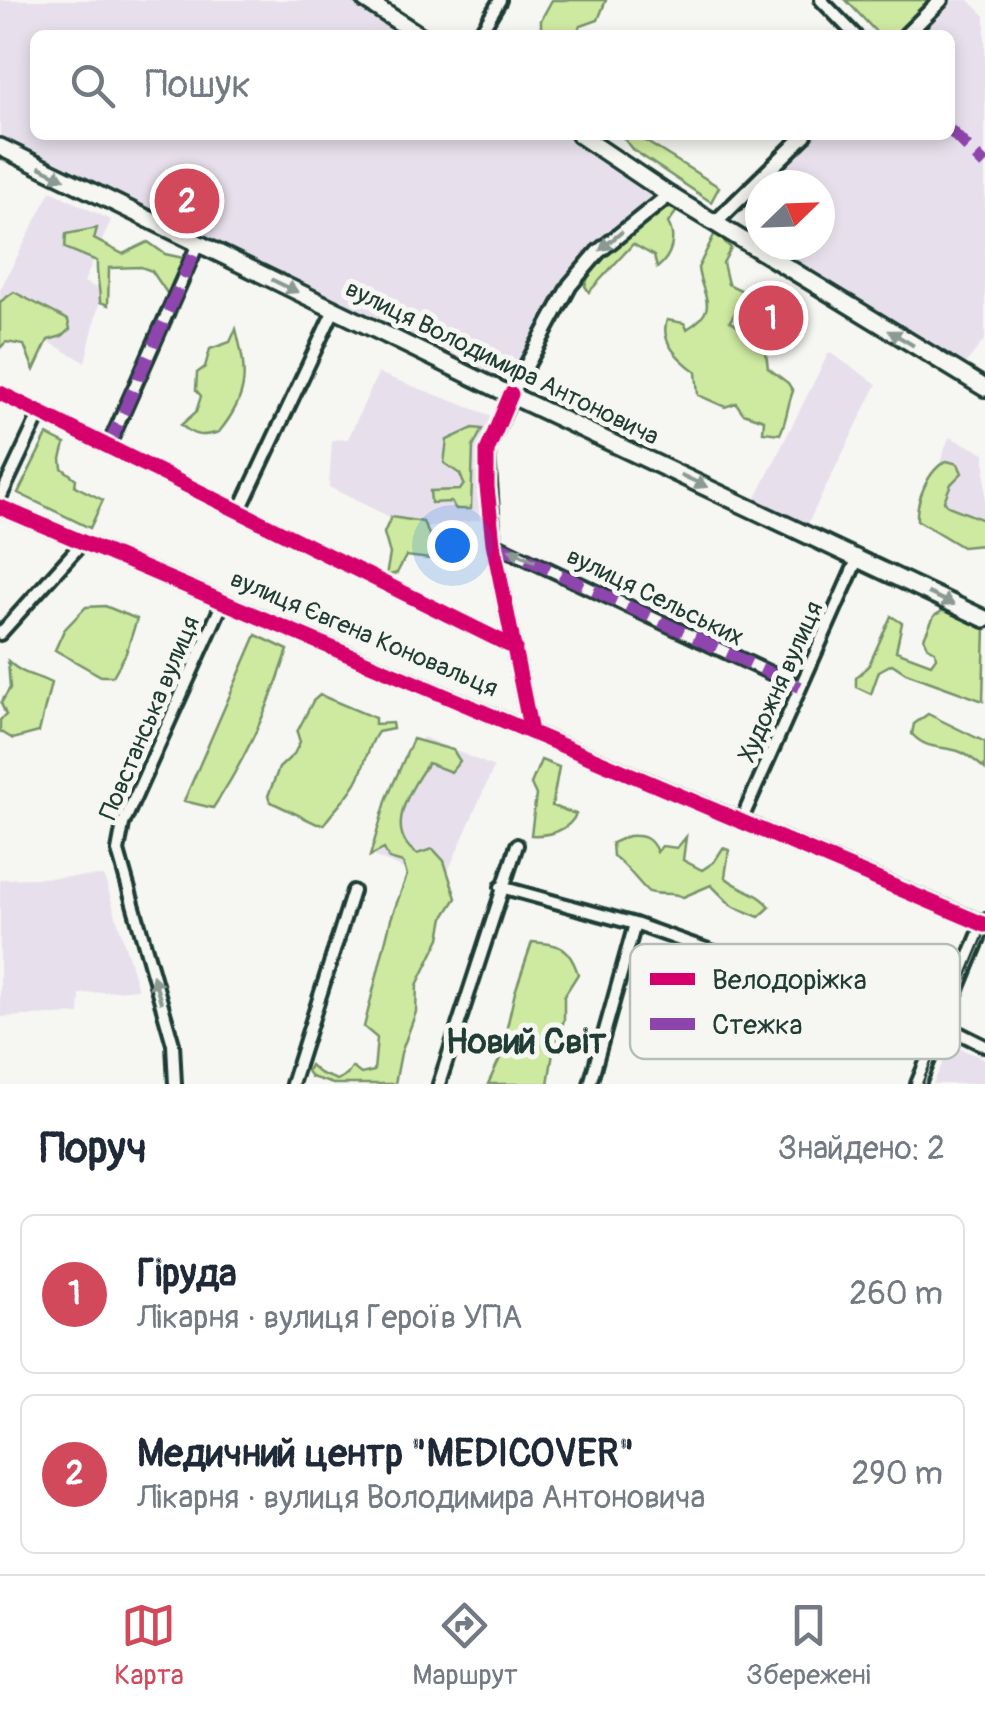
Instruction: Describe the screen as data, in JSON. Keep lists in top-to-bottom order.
{
  "streets": {
    "main road": ["вулиця Володимира Антоновича"],
    "street": [
      "вулиця Сельських",
      "вулиця Євгена Коновальця",
      "Художня вулиця",
      "Повстанська вулиця"
    ]
  },
  "crossings": [
    ["вулиця Володимира Антоновича", "Художня вулиця"],
    ["вулиця Сельських", "Художня вулиця"],
    ["вулиця Євгена Коновальця", "Художня вулиця"],
    ["вулиця Євгена Коновальця", "Повстанська вулиця"]
  ],
  "one_way": ["вулиця Володимира Антоновича", "вулиця Сельських", "Повстанська вулиця"],
  "districts": ["Новий Світ"],
  "legend": ["Велодоріжка", "Стежка"],
  "north": "top right",
  "page": {
    "search": "Пошук",
    "pins": ["2", "1"],
    "heading": ["Поруч", "Знайдено: 2"],
    "list": [
      {
        "mark": "1",
        "name": "Гіруда",
        "note": "Лікарня · вулиця Героїв УПА",
        "value": "260 m"
      },
      {
        "mark": "2",
        "name": "Медичний центр \"MEDICOVER\"",
        "note": "Лікарня · вулиця Володимира Антоновича",
        "value": "290 m"
      }
    ],
    "nav": ["Карта", "Маршрут", "Збережені"]
  }
}
